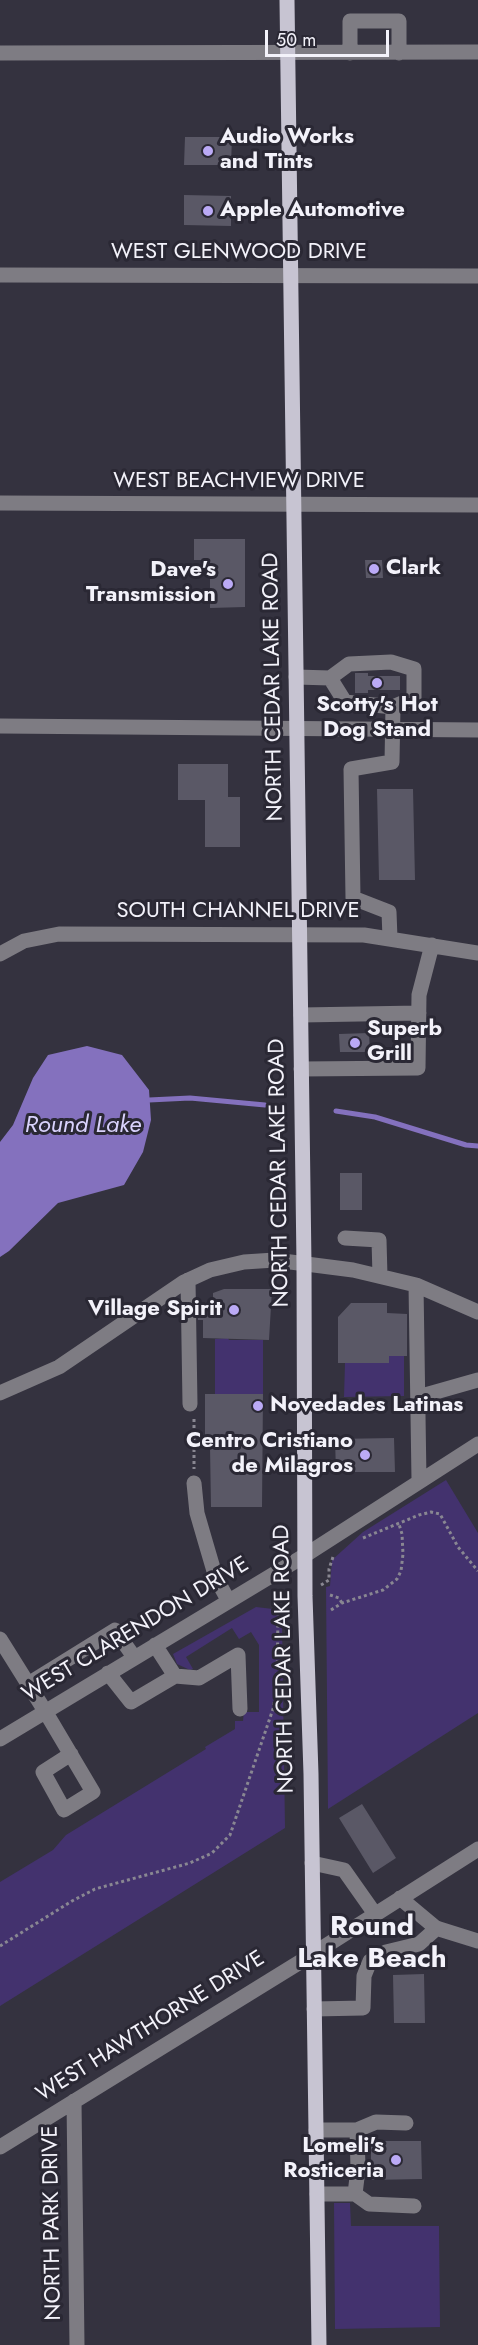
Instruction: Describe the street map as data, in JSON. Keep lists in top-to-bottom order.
{
  "streets": {
    "main road": ["NORTH CEDAR LAKE ROAD"],
    "street": [
      "WEST GLENWOOD DRIVE",
      "WEST BEACHVIEW DRIVE",
      "SOUTH CHANNEL DRIVE",
      "WEST CLARENDON DRIVE",
      "WEST HAWTHORNE DRIVE",
      "NORTH PARK DRIVE"
    ]
  },
  "crossings": [
    ["WEST GLENWOOD DRIVE", "NORTH CEDAR LAKE ROAD"],
    ["WEST BEACHVIEW DRIVE", "NORTH CEDAR LAKE ROAD"],
    ["NORTH CEDAR LAKE ROAD", "SOUTH CHANNEL DRIVE"],
    ["NORTH CEDAR LAKE ROAD", "WEST CLARENDON DRIVE"],
    ["NORTH CEDAR LAKE ROAD", "WEST HAWTHORNE DRIVE"],
    ["WEST HAWTHORNE DRIVE", "NORTH PARK DRIVE"]
  ],
  "districts": ["Round Lake Beach"],
  "water": ["Round Lake"],
  "places": [
    "Audio Works and Tints",
    "Apple Automotive",
    "Clark",
    "Dave's Transmission",
    "Scotty's Hot Dog Stand",
    "Superb Grill",
    "Village Spirit",
    "Novedades Latinas",
    "Centro Cristiano de Milagros",
    "Lomeli's Rosticeria"
  ],
  "scale_bar": "50 m"
}
